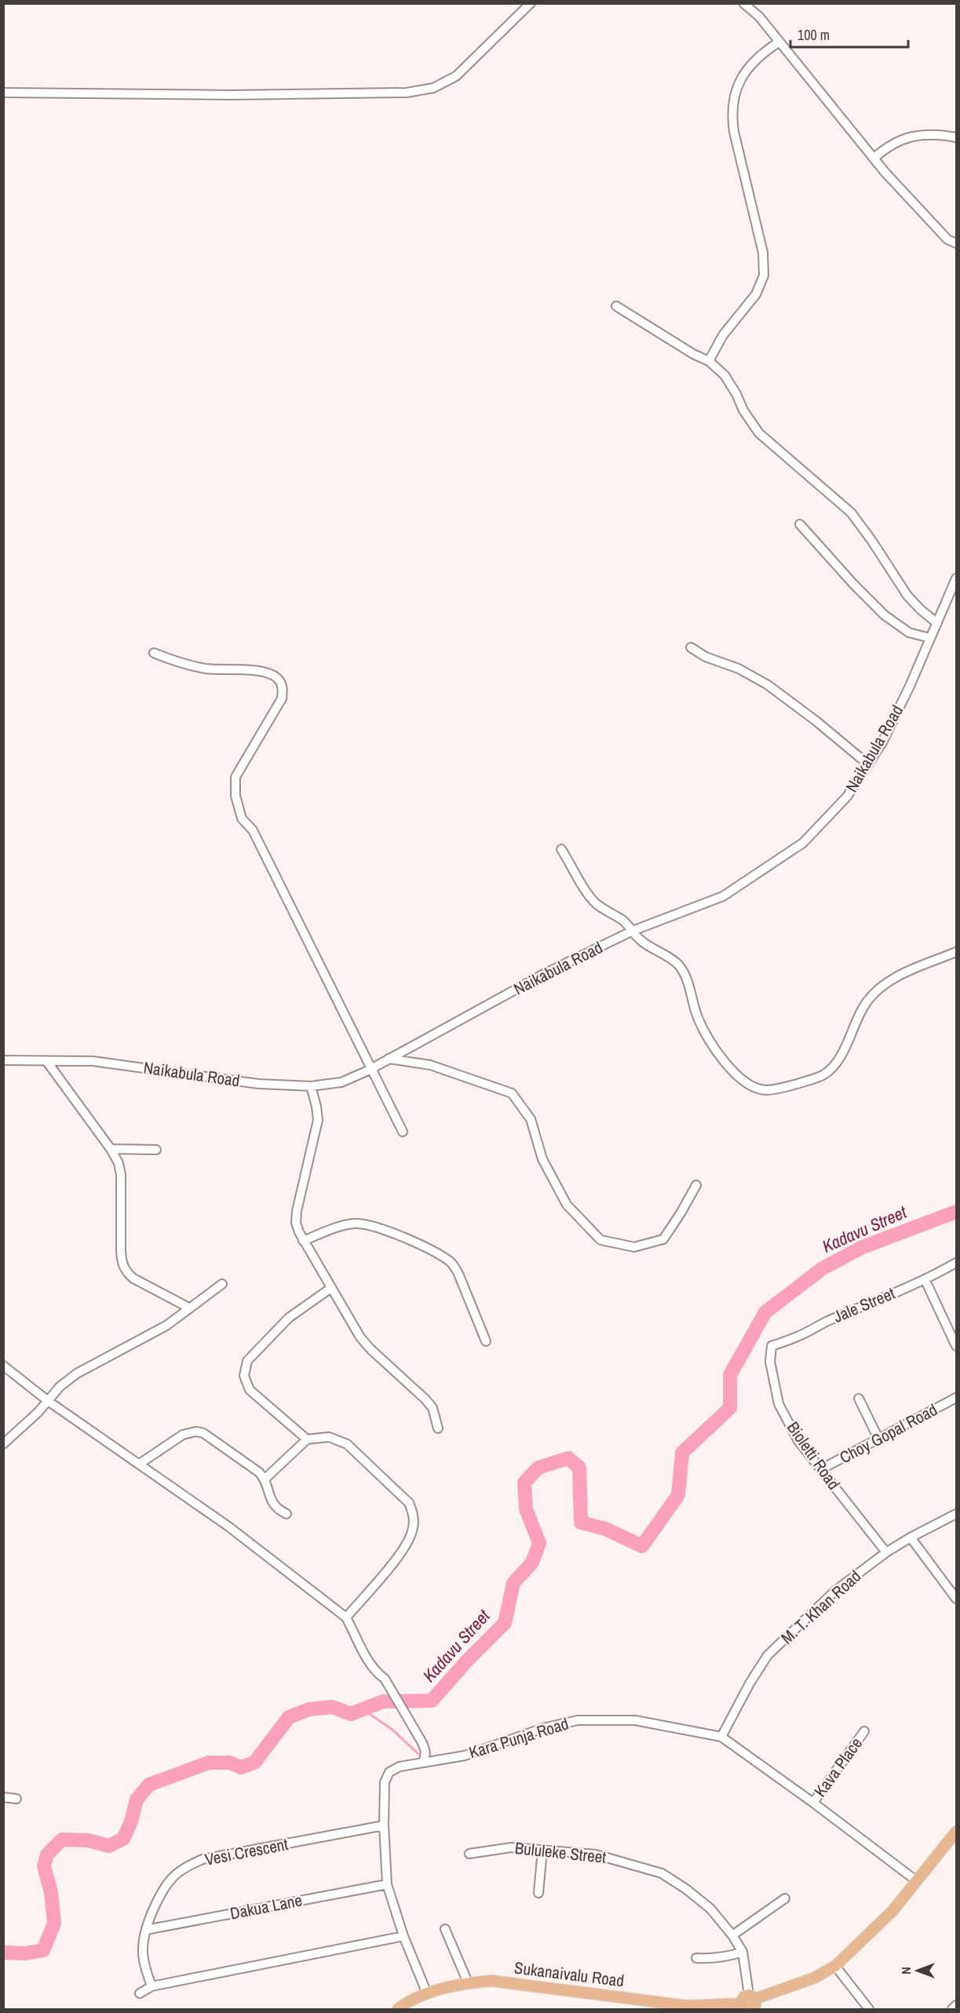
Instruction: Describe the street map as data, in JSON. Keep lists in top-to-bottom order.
{
  "streets": {
    "main road": ["Sukanaivalu Road"],
    "street": [
      "Naikabula Road",
      "Jale Street",
      "Choy Gopal Road",
      "Bioletti Road",
      "M. T. Khan Road",
      "Kara Punja Road",
      "Kava Place",
      "Vesi Crescent",
      "Bululeke Street",
      "Dakua Lane"
    ]
  },
  "crossings": [
    ["Jale Street", "Bioletti Road"],
    ["Choy Gopal Road", "Bioletti Road"],
    ["Bioletti Road", "M. T. Khan Road"],
    ["M. T. Khan Road", "Kara Punja Road"],
    ["Kara Punja Road", "Kava Place"],
    ["Kara Punja Road", "Vesi Crescent"],
    ["Kara Punja Road", "Dakua Lane"],
    ["Kara Punja Road", "Sukanaivalu Road"],
    ["Vesi Crescent", "Dakua Lane"]
  ],
  "water": ["Kadavu Street"],
  "scale_bar": "100 m",
  "north": "left"
}
